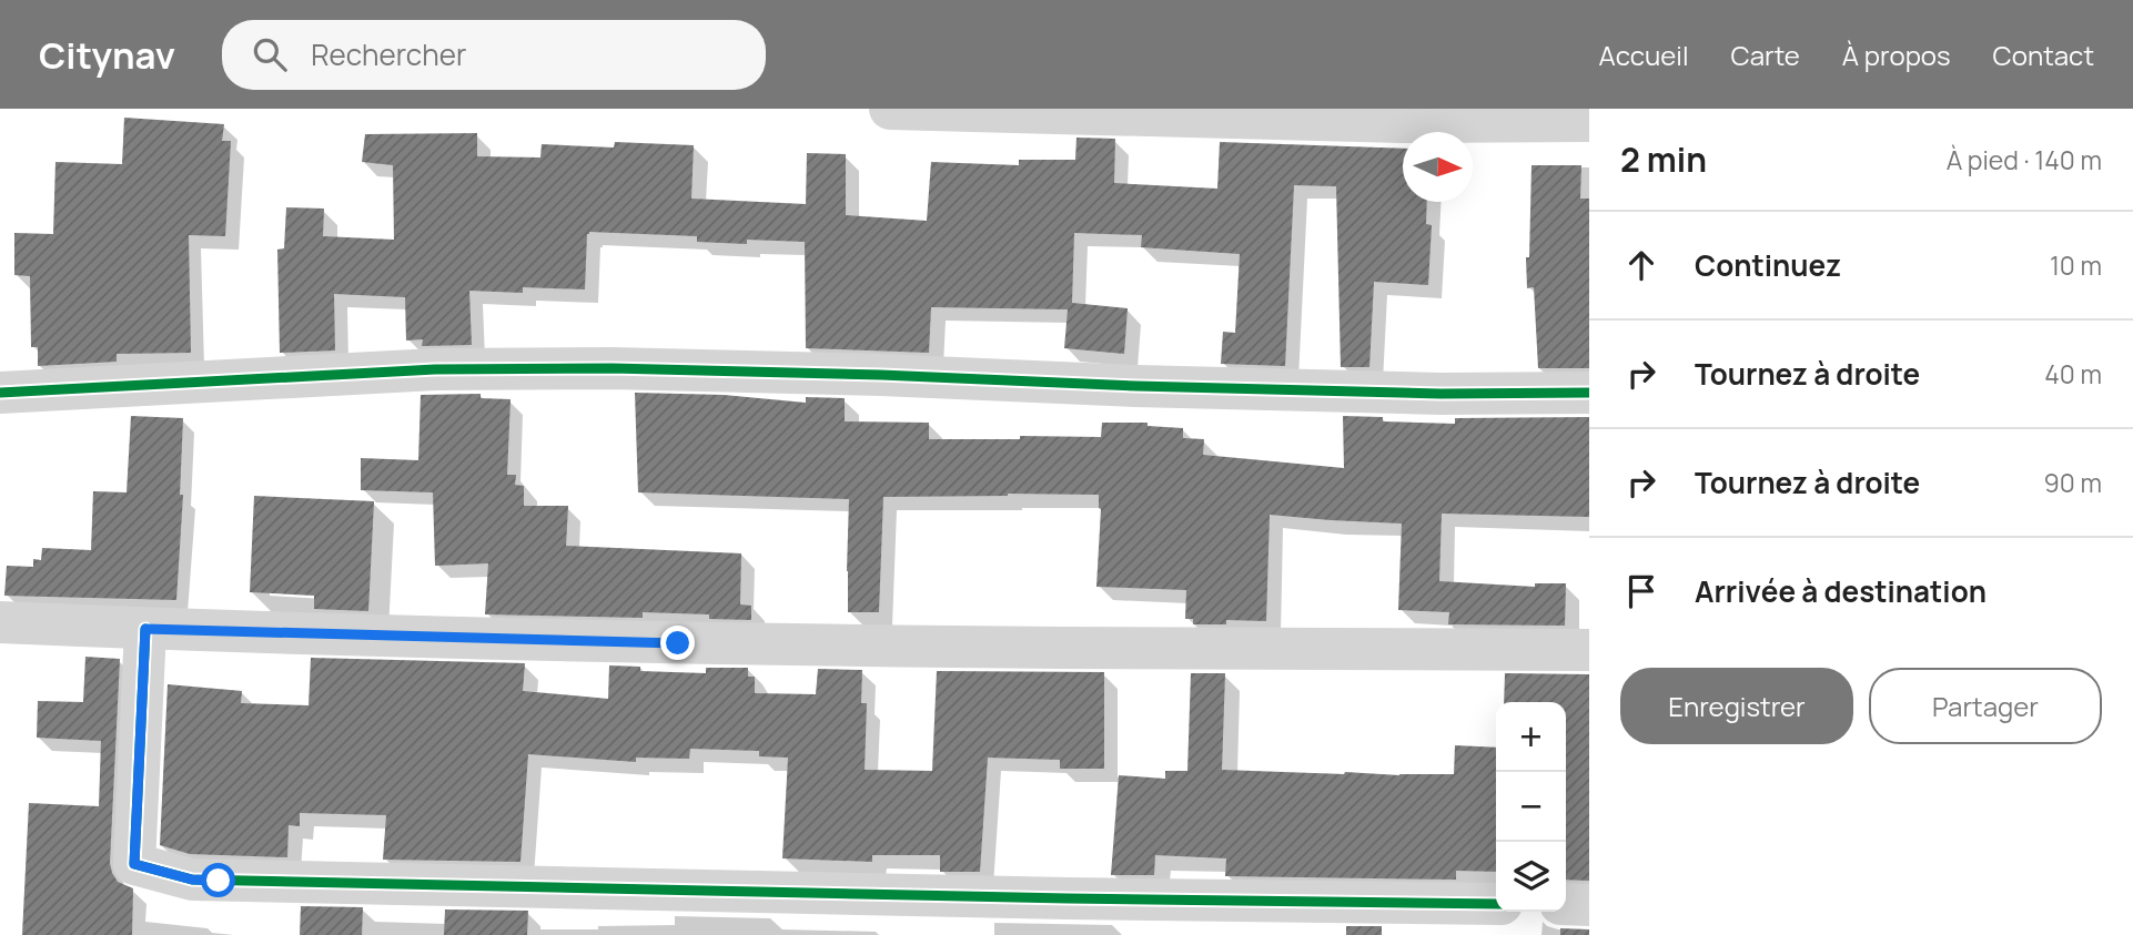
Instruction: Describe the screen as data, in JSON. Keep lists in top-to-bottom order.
{
  "north": "right",
  "page": {
    "header": "Citynav",
    "search": "Rechercher",
    "nav": [
      "Accueil",
      "Carte",
      "À propos",
      "Contact"
    ],
    "heading": ["2 min", "À pied · 140 m"],
    "list": [
      ["Continuez", "10 m"],
      ["Tournez à droite", "40 m"],
      ["Tournez à droite", "90 m"],
      "Arrivée à destination"
    ],
    "buttons": ["Enregistrer", "Partager"],
    "map_buttons": ["+", "−"]
  }
}
